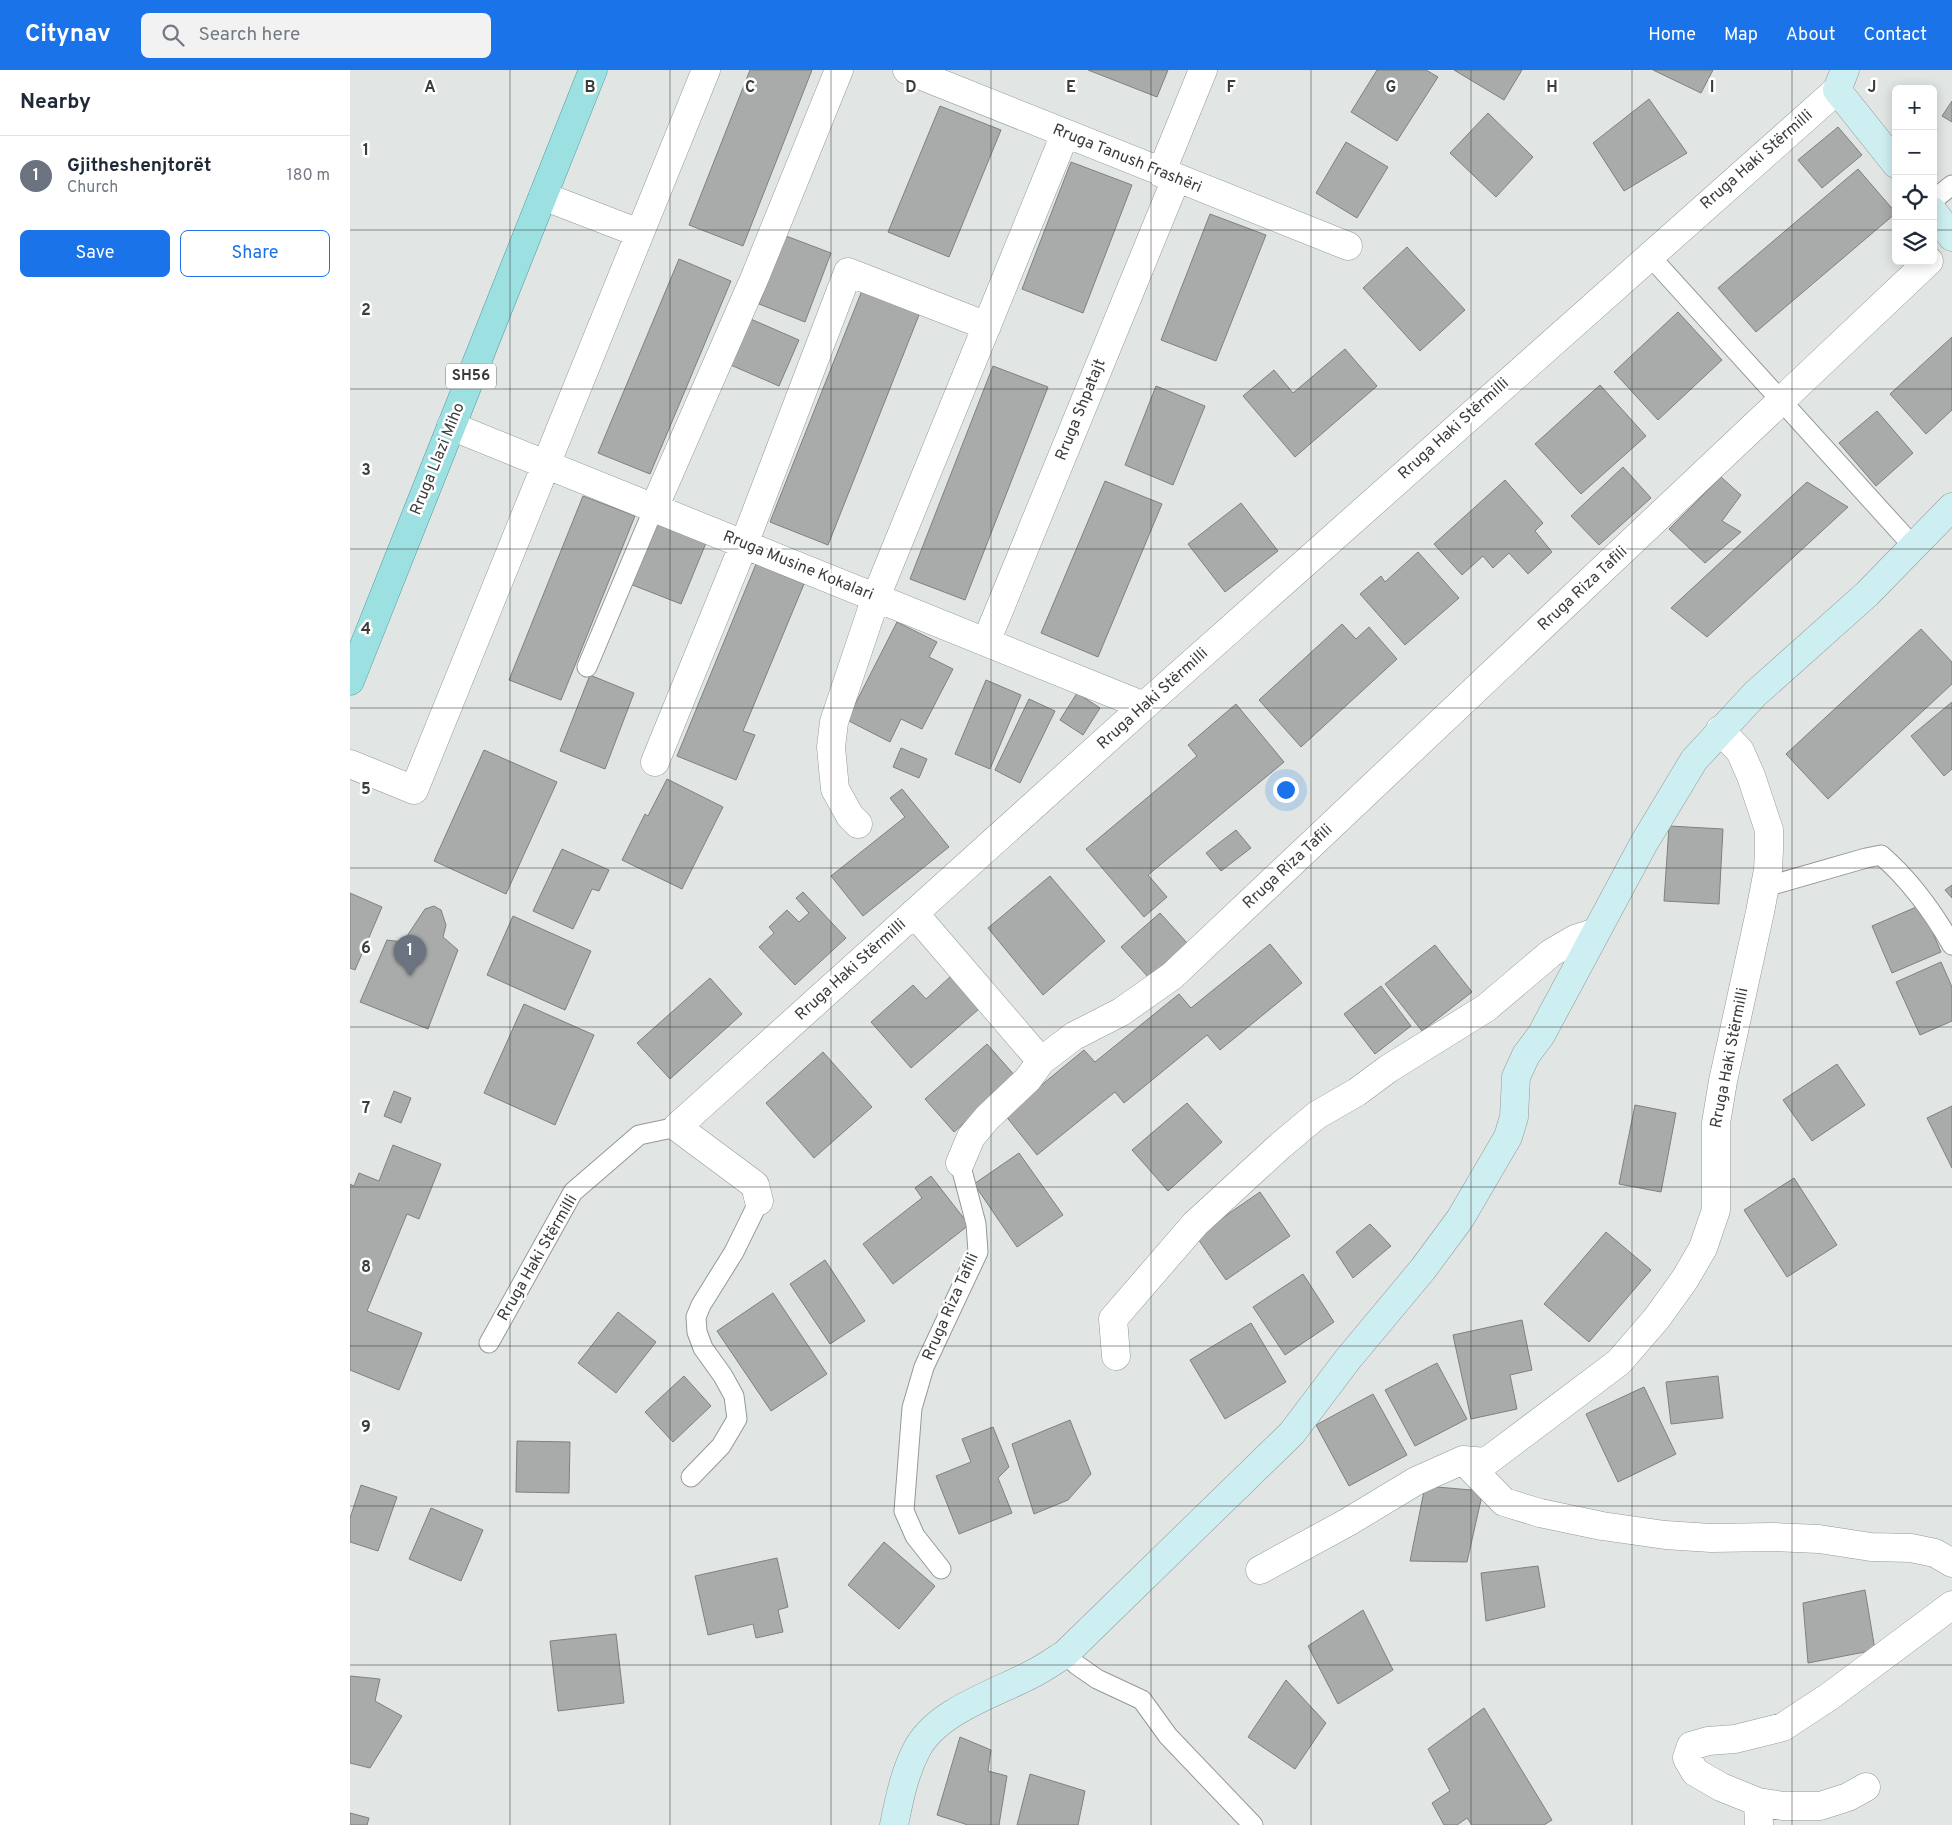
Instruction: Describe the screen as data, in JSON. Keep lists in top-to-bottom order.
{
  "streets": {
    "main road": ["SH56", "Rruga Llazi Miho"],
    "street": [
      "Rruga Tanush Frashëri",
      "Rruga Haki Stërmilli",
      "Rruga Shpatajt",
      "Rruga Musine Kokalari",
      "Rruga Riza Tafili"
    ]
  },
  "crossings": [
    ["Rruga Tanush Frashëri", "Rruga Shpatajt"],
    ["Rruga Haki Stërmilli", "Rruga Musine Kokalari"],
    ["Rruga Shpatajt", "Rruga Musine Kokalari"],
    ["Rruga Llazi Miho", "Rruga Musine Kokalari"]
  ],
  "page": {
    "header": "Citynav",
    "search": "Search here",
    "nav": [
      "Home",
      "Map",
      "About",
      "Contact"
    ],
    "heading": "Nearby",
    "map_buttons": ["+", "−"],
    "list": [
      {
        "mark": "1",
        "name": "Gjitheshenjtorët",
        "note": "Church",
        "value": "180 m"
      }
    ],
    "buttons": ["Save", "Share"],
    "pins": "1"
  },
  "grid": {
    "columns": [
      "A",
      "B",
      "C",
      "D",
      "E",
      "F",
      "G",
      "H",
      "I",
      "J"
    ],
    "rows": [
      "1",
      "2",
      "3",
      "4",
      "5",
      "6",
      "7",
      "8",
      "9"
    ]
  }
}
